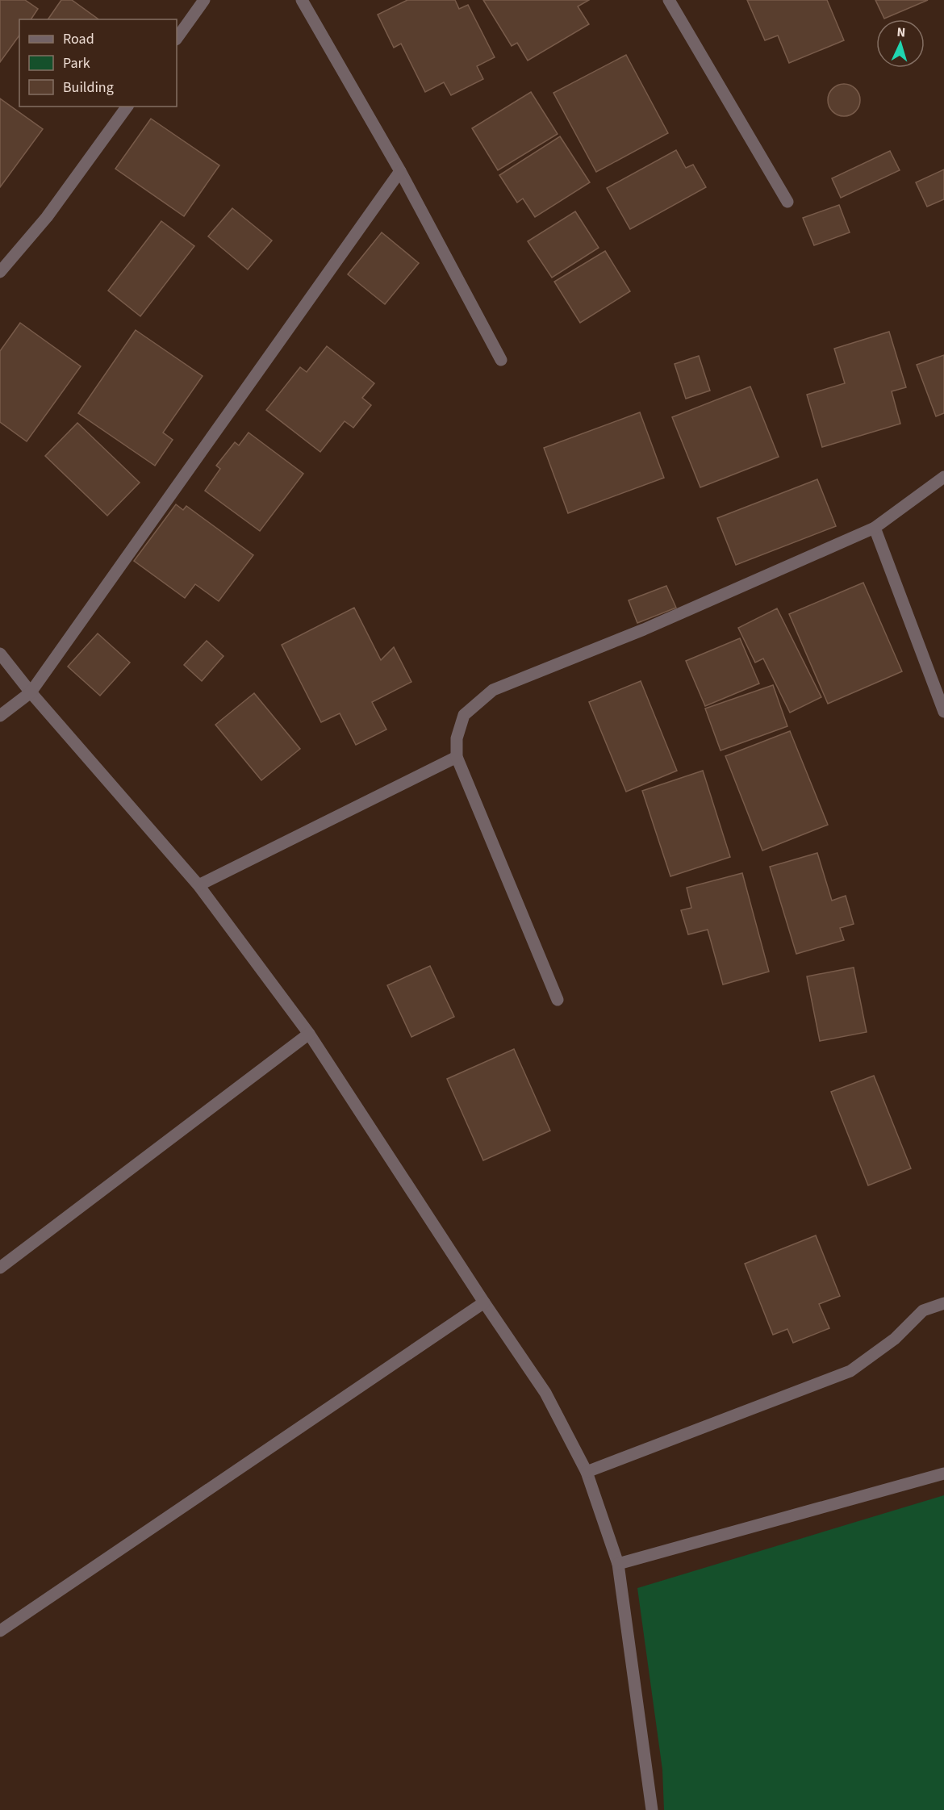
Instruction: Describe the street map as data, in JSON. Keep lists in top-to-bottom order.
{
  "legend": ["Road", "Park", "Building"],
  "north": "top"
}
